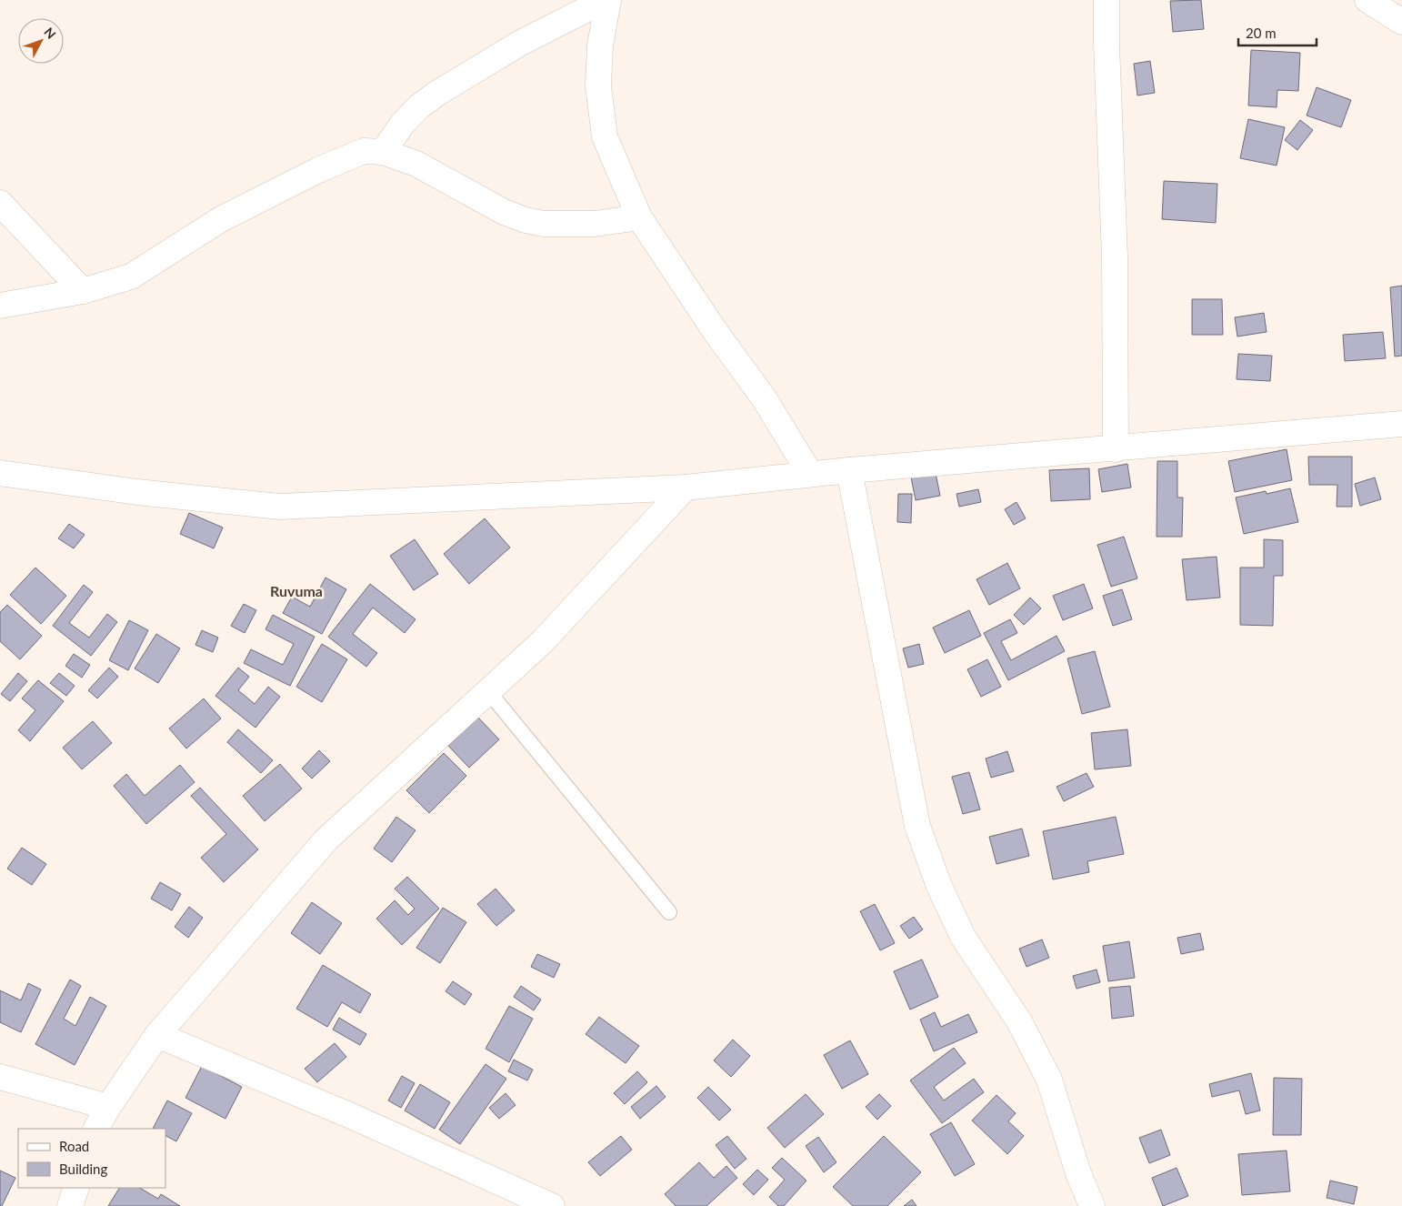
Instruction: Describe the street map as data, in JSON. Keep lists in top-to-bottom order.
{
  "districts": ["Ruvuma"],
  "legend": ["Road", "Building"],
  "scale_bar": "20 m",
  "north": "top right"
}
